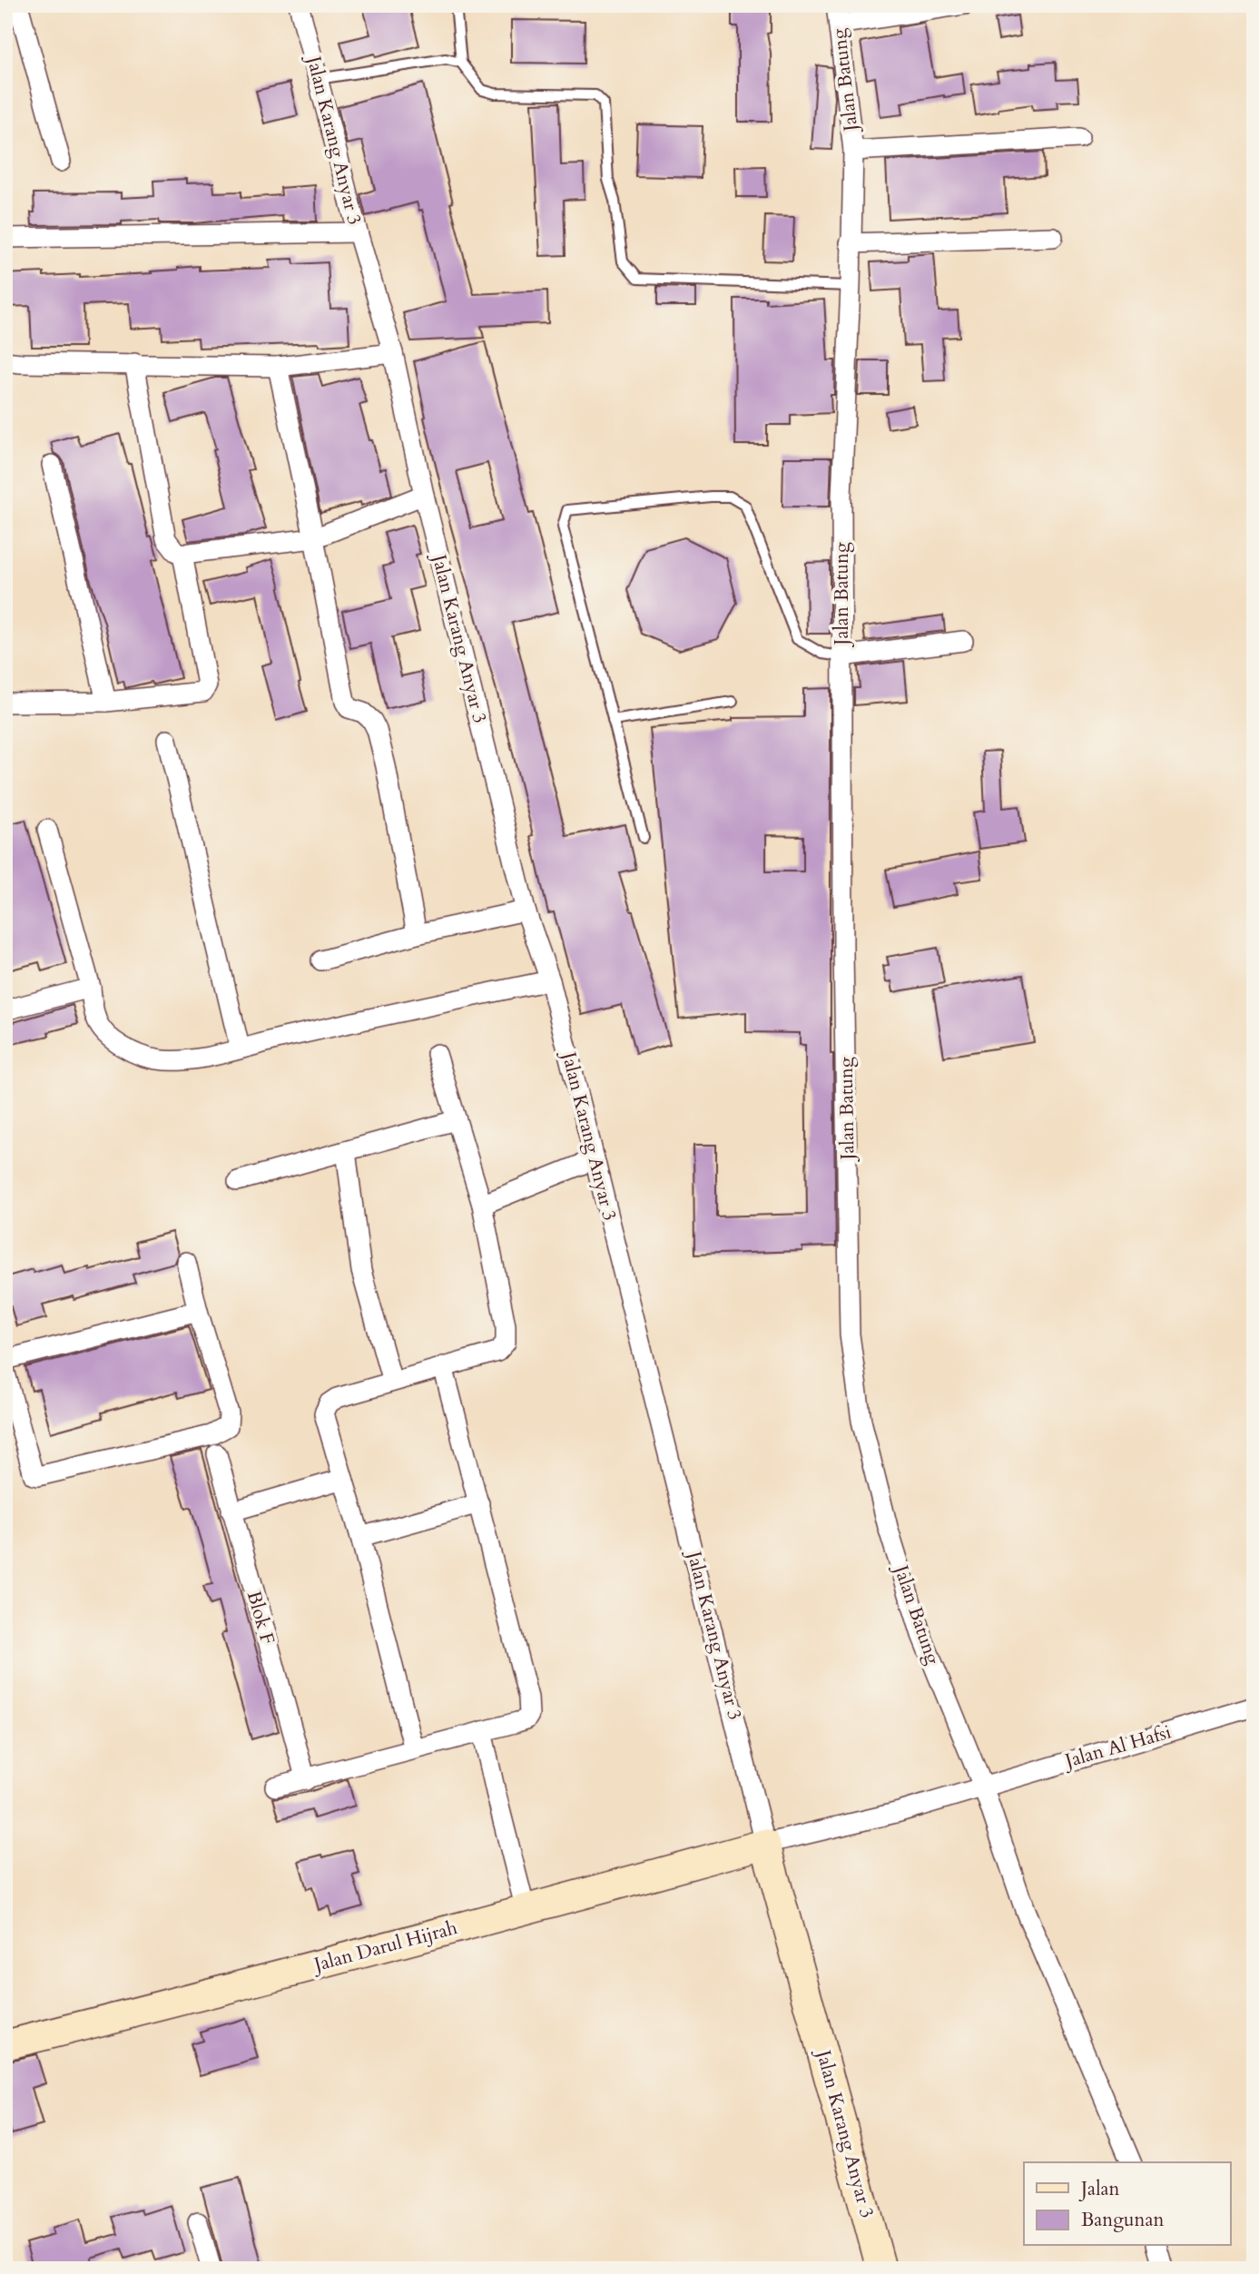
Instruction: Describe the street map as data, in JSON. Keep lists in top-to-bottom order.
{
  "streets": {
    "street": [
      "Jalan Batung",
      "Jalan Karang Anyar 3",
      "Blok F",
      "Jalan Al Hafsi",
      "Jalan Darul Hijrah"
    ]
  },
  "crossings": [
    ["Jalan Batung", "Jalan Al Hafsi"],
    ["Jalan Karang Anyar 3", "Jalan Al Hafsi"],
    ["Jalan Karang Anyar 3", "Jalan Darul Hijrah"],
    ["Jalan Al Hafsi", "Jalan Darul Hijrah"]
  ],
  "legend": ["Jalan", "Bangunan"]
}
